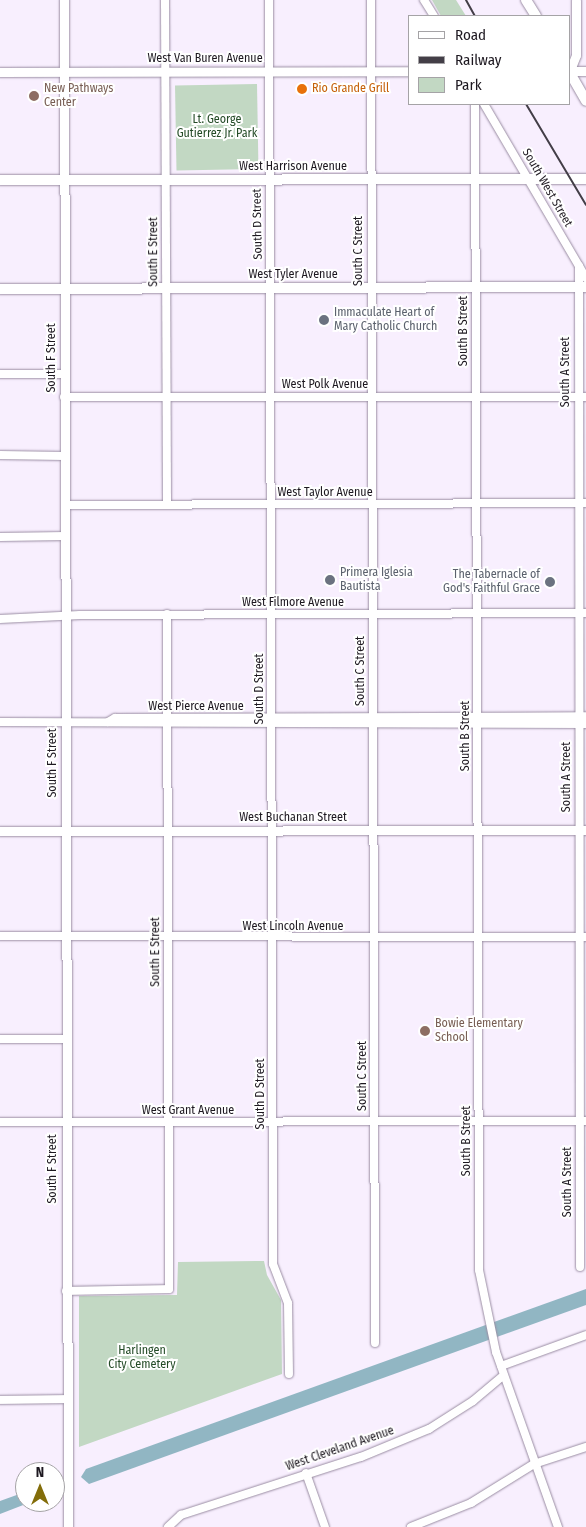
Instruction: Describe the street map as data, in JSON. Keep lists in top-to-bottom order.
{
  "streets": {
    "main road": ["West Harrison Avenue", "West Tyler Avenue"],
    "street": [
      "West Van Buren Avenue",
      "South West Street",
      "South D Street",
      "South C Street",
      "South E Street",
      "South B Street",
      "South F Street",
      "South A Street",
      "West Polk Avenue",
      "West Taylor Avenue",
      "West Filmore Avenue",
      "West Pierce Avenue",
      "West Buchanan Street",
      "West Lincoln Avenue",
      "West Grant Avenue",
      "West Cleveland Avenue"
    ]
  },
  "crossings": [
    ["West Van Buren Avenue", "South D Street"],
    ["West Van Buren Avenue", "South C Street"],
    ["West Van Buren Avenue", "South E Street"],
    ["West Van Buren Avenue", "South F Street"],
    ["West Harrison Avenue", "South West Street"],
    ["West Harrison Avenue", "South D Street"],
    ["West Harrison Avenue", "South C Street"],
    ["West Harrison Avenue", "South E Street"],
    ["West Harrison Avenue", "South B Street"],
    ["West Harrison Avenue", "South F Street"],
    ["South D Street", "West Tyler Avenue"],
    ["South D Street", "West Polk Avenue"],
    ["South D Street", "West Taylor Avenue"],
    ["South D Street", "West Filmore Avenue"],
    ["South D Street", "West Pierce Avenue"],
    ["South D Street", "West Buchanan Street"],
    ["South D Street", "West Lincoln Avenue"],
    ["South D Street", "West Grant Avenue"],
    ["South C Street", "West Tyler Avenue"],
    ["South C Street", "West Polk Avenue"],
    ["South C Street", "West Taylor Avenue"],
    ["South C Street", "West Filmore Avenue"],
    ["South C Street", "West Pierce Avenue"],
    ["South C Street", "West Buchanan Street"],
    ["South C Street", "West Lincoln Avenue"],
    ["South C Street", "West Grant Avenue"],
    ["South E Street", "West Tyler Avenue"],
    ["South E Street", "South F Street"],
    ["South E Street", "West Polk Avenue"],
    ["South E Street", "West Taylor Avenue"],
    ["South E Street", "West Filmore Avenue"],
    ["South E Street", "West Pierce Avenue"],
    ["South E Street", "West Buchanan Street"],
    ["South E Street", "West Lincoln Avenue"],
    ["South E Street", "West Grant Avenue"],
    ["West Tyler Avenue", "South B Street"],
    ["West Tyler Avenue", "South F Street"],
    ["West Tyler Avenue", "South A Street"],
    ["South B Street", "West Polk Avenue"],
    ["South B Street", "West Taylor Avenue"],
    ["South B Street", "West Filmore Avenue"],
    ["South B Street", "West Pierce Avenue"],
    ["South B Street", "West Buchanan Street"],
    ["South B Street", "West Lincoln Avenue"],
    ["South B Street", "West Grant Avenue"],
    ["South B Street", "West Cleveland Avenue"],
    ["South F Street", "West Polk Avenue"],
    ["South F Street", "West Taylor Avenue"],
    ["South F Street", "West Filmore Avenue"],
    ["South F Street", "West Pierce Avenue"],
    ["South F Street", "West Buchanan Street"],
    ["South F Street", "West Lincoln Avenue"],
    ["South F Street", "West Grant Avenue"],
    ["South A Street", "West Polk Avenue"],
    ["South A Street", "West Taylor Avenue"],
    ["South A Street", "West Filmore Avenue"],
    ["South A Street", "West Pierce Avenue"],
    ["South A Street", "West Buchanan Street"],
    ["South A Street", "West Lincoln Avenue"],
    ["South A Street", "West Grant Avenue"]
  ],
  "parks": ["Lt. George Gutierrez Jr. Park", "Harlingen City Cemetery"],
  "places": [
    "Rio Grande Grill",
    "New Pathways Center",
    "Immaculate Heart of Mary Catholic Church",
    "Primera Iglesia Bautista",
    "The Tabernacle of God's Faithful Grace",
    "Bowie Elementary School"
  ],
  "legend": ["Road", "Railway", "Park"],
  "north": "top"
}
